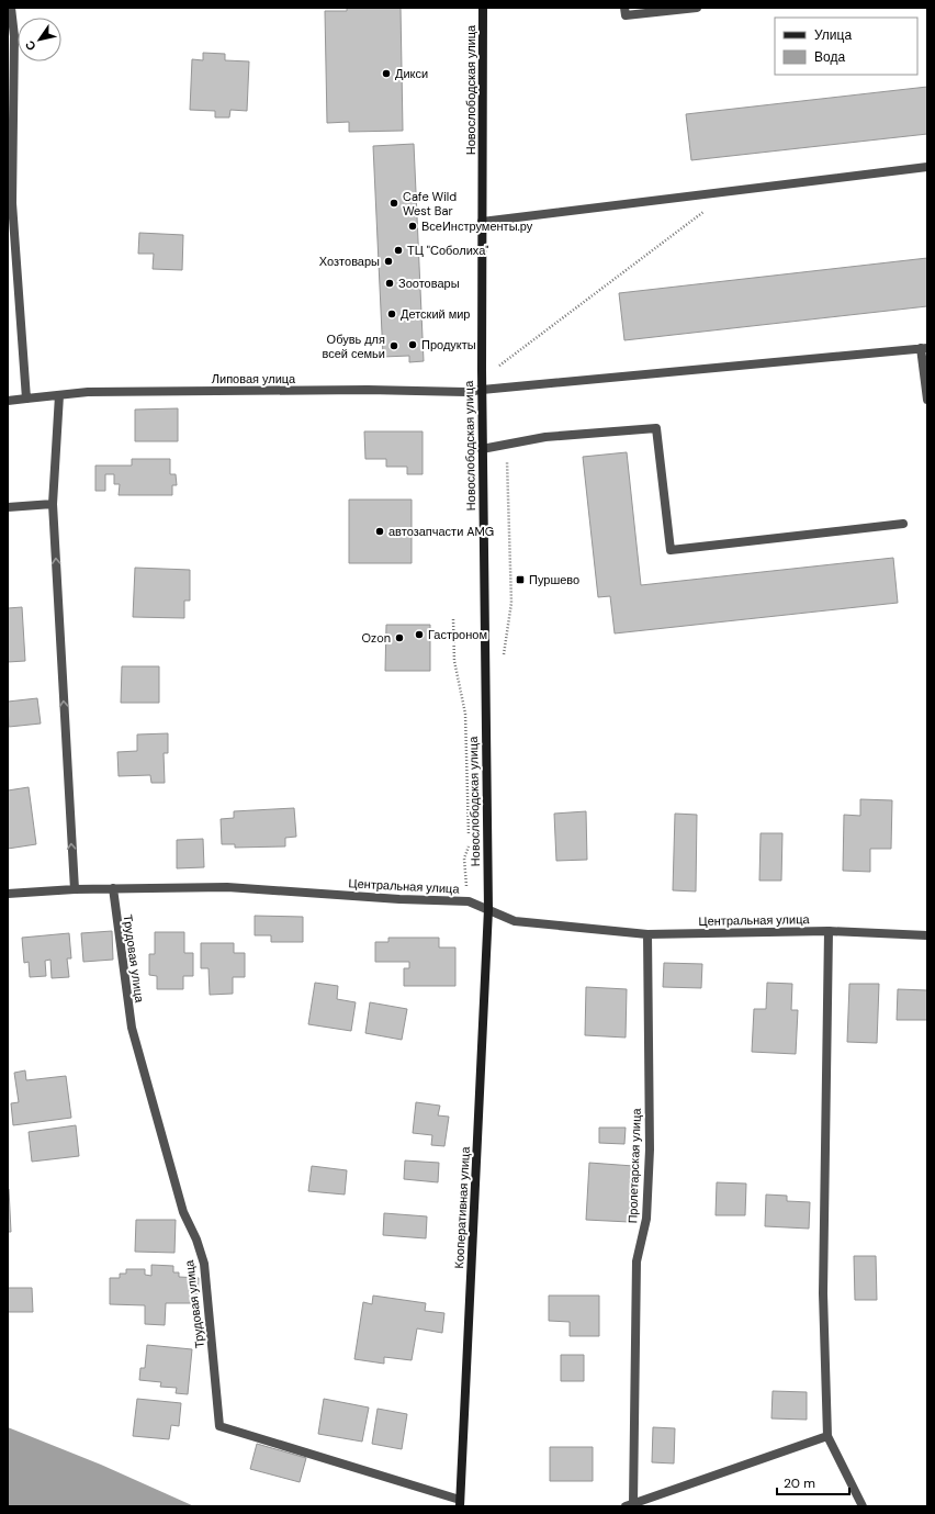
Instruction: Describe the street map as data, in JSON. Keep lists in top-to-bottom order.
{
  "streets": {
    "main road": ["Новослободская улица", "Кооперативная улица"],
    "street": [
      "Липовая улица",
      "Центральная улица",
      "Трудовая улица",
      "Пролетарская улица"
    ]
  },
  "crossings": [
    ["Новослободская улица", "Липовая улица"],
    ["Новослободская улица", "Центральная улица"],
    ["Новослободская улица", "Кооперативная улица"],
    ["Центральная улица", "Трудовая улица"],
    ["Центральная улица", "Пролетарская улица"],
    ["Центральная улица", "Кооперативная улица"],
    ["Трудовая улица", "Кооперативная улица"]
  ],
  "places": {
    "other": [
      "Дикси",
      "Cafe Wild West Bar",
      "ВсеИнструменты.ру",
      "ТЦ \"Соболиха\"",
      "Хозтовары",
      "Зоотовары",
      "Детский мир",
      "Продукты",
      "Обувь для всей семьи",
      "автозапчасти AMG",
      "Гастроном",
      "Ozon"
    ],
    "transit": ["Пуршево"]
  },
  "legend": ["Улица", "Вода"],
  "scale_bar": "20 m",
  "north": "bottom left"
}
